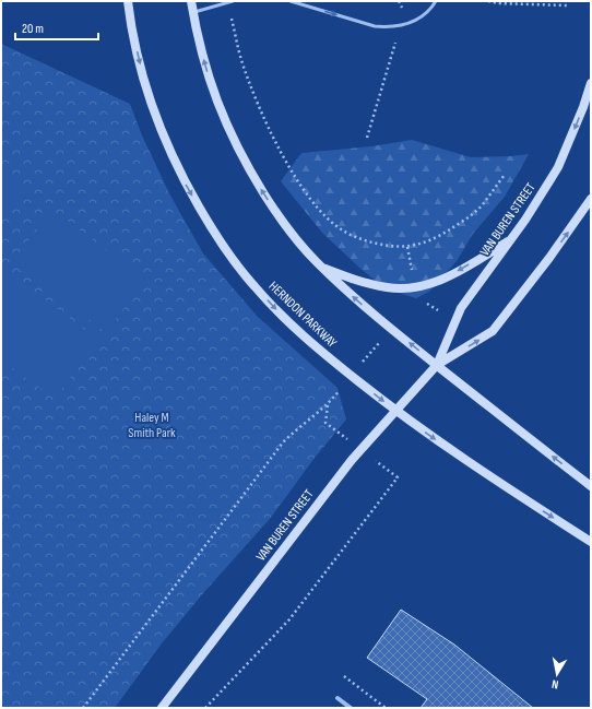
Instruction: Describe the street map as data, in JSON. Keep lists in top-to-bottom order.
{
  "streets": {
    "main road": ["VAN BUREN STREET", "HERNDON PARKWAY"]
  },
  "crossings": [
    ["VAN BUREN STREET", "HERNDON PARKWAY"]
  ],
  "parks": ["Haley M Smith Park"],
  "scale_bar": "20 m",
  "north": "bottom"
}
